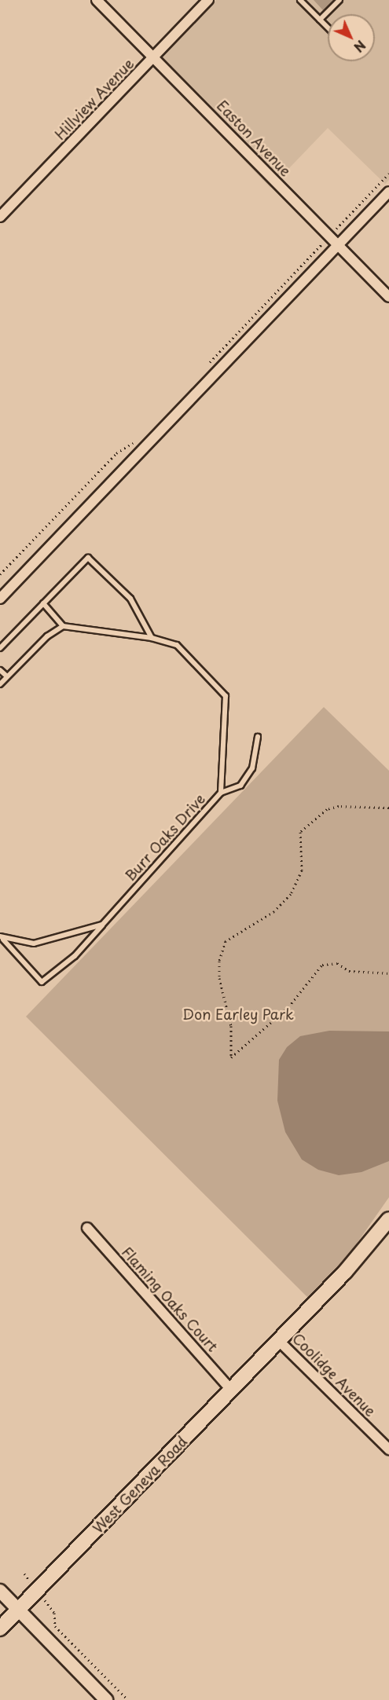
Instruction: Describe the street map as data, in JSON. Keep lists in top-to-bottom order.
{
  "streets": {
    "main road": ["West Geneva Road"],
    "street": [
      "Hillview Avenue",
      "Easton Avenue",
      "Flaming Oaks Court",
      "Coolidge Avenue"
    ],
    "lane": ["Burr Oaks Drive"]
  },
  "crossings": [
    ["Hillview Avenue", "Easton Avenue"],
    ["Flaming Oaks Court", "West Geneva Road"],
    ["Coolidge Avenue", "West Geneva Road"]
  ],
  "parks": ["Don Earley Park"],
  "north": "bottom right"
}
